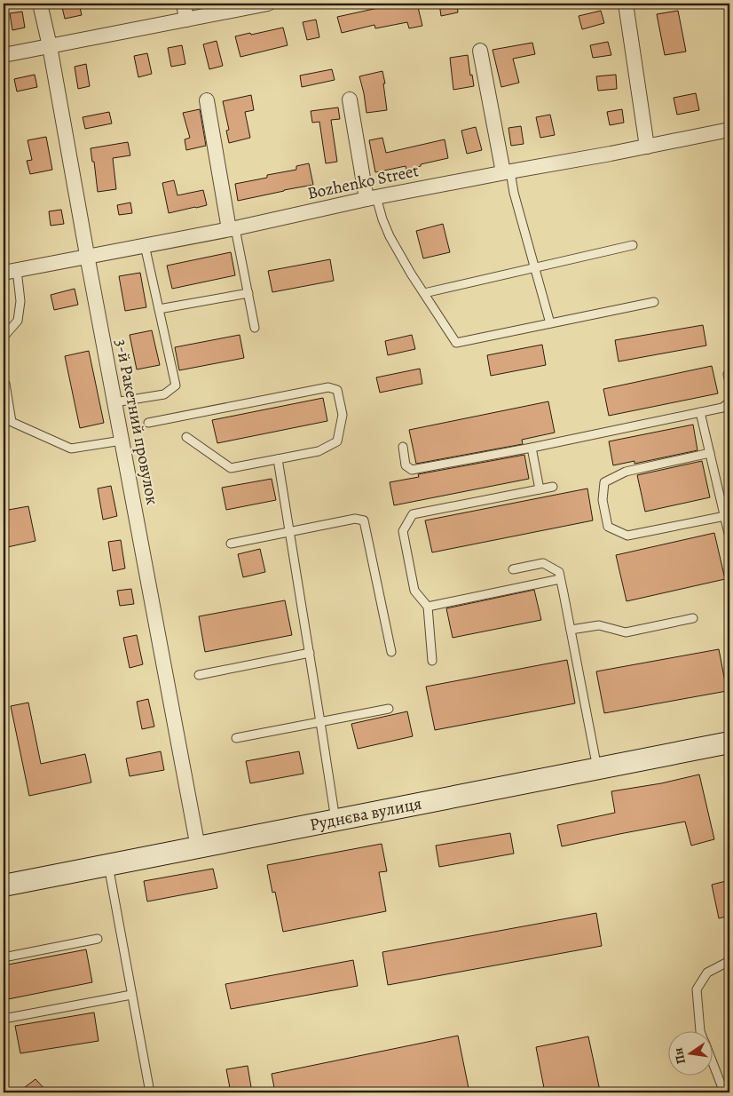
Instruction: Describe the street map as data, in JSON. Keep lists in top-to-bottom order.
{
  "streets": {
    "street": ["Bozhenko Street", "3-й Ракетний провулок", "Руднєва вулиця"]
  },
  "crossings": [
    ["Bozhenko Street", "3-й Ракетний провулок"],
    ["3-й Ракетний провулок", "Руднєва вулиця"]
  ],
  "north": "left"
}
